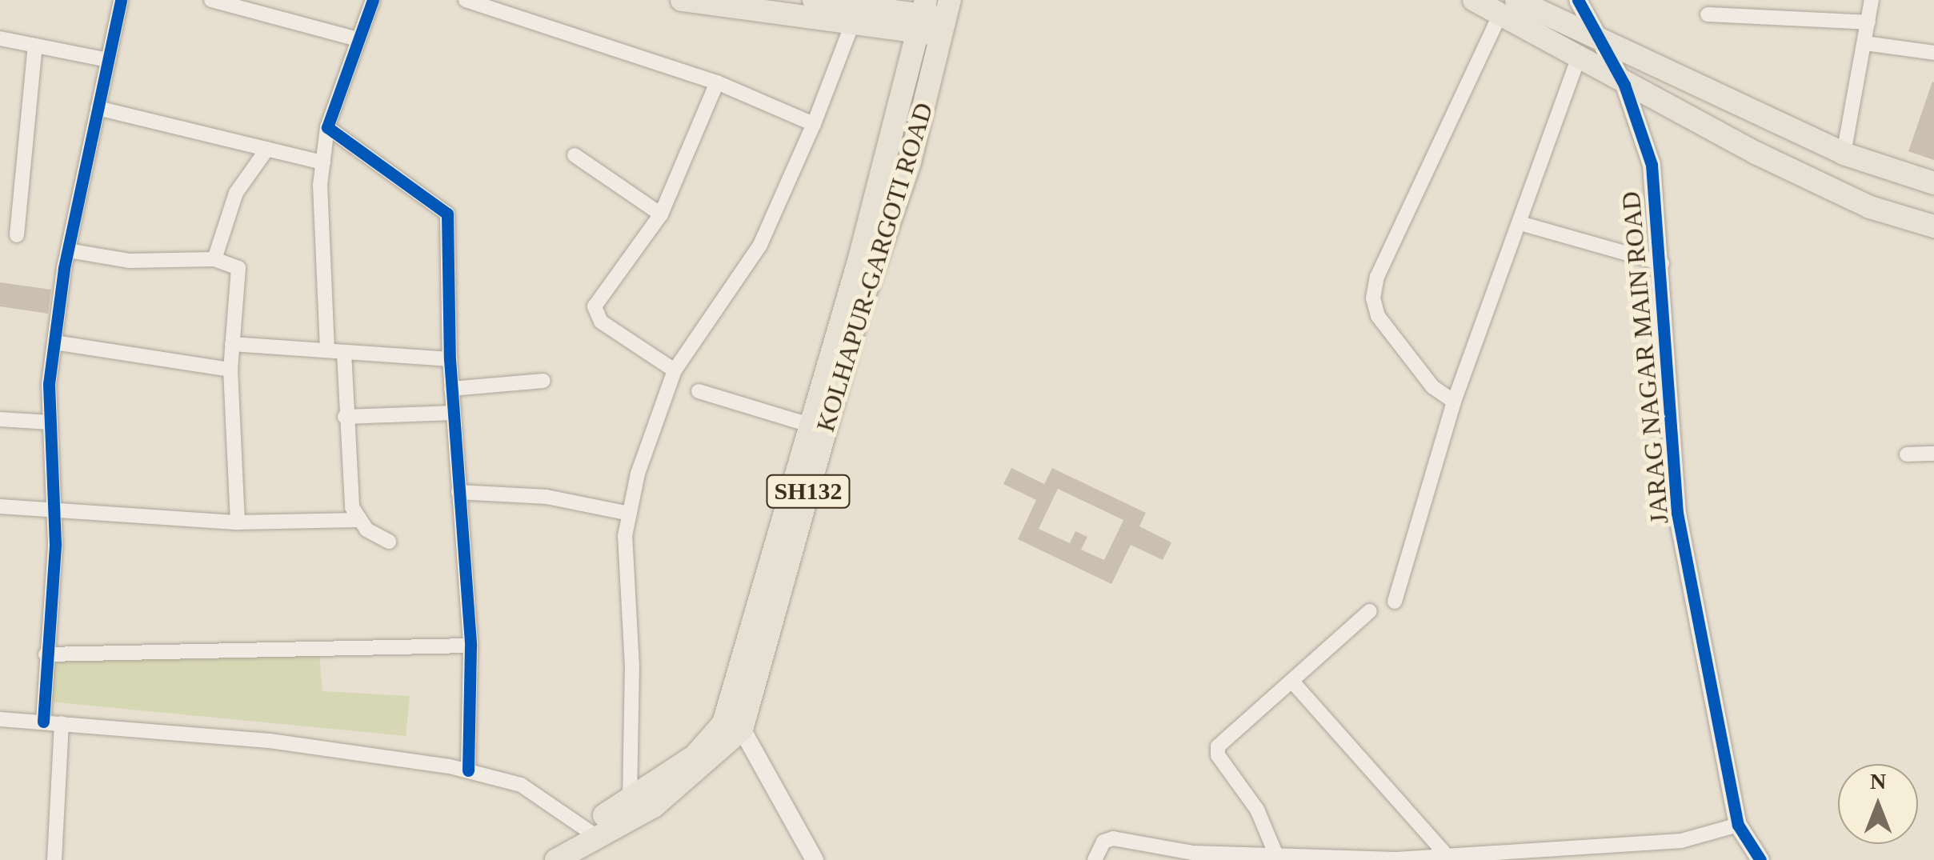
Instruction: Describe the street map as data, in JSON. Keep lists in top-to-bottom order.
{
  "streets": {
    "main road": ["KOLHAPUR-GARGOTI ROAD", "SH132"],
    "street": ["JARAG NAGAR MAIN ROAD"]
  },
  "north": "top"
}
